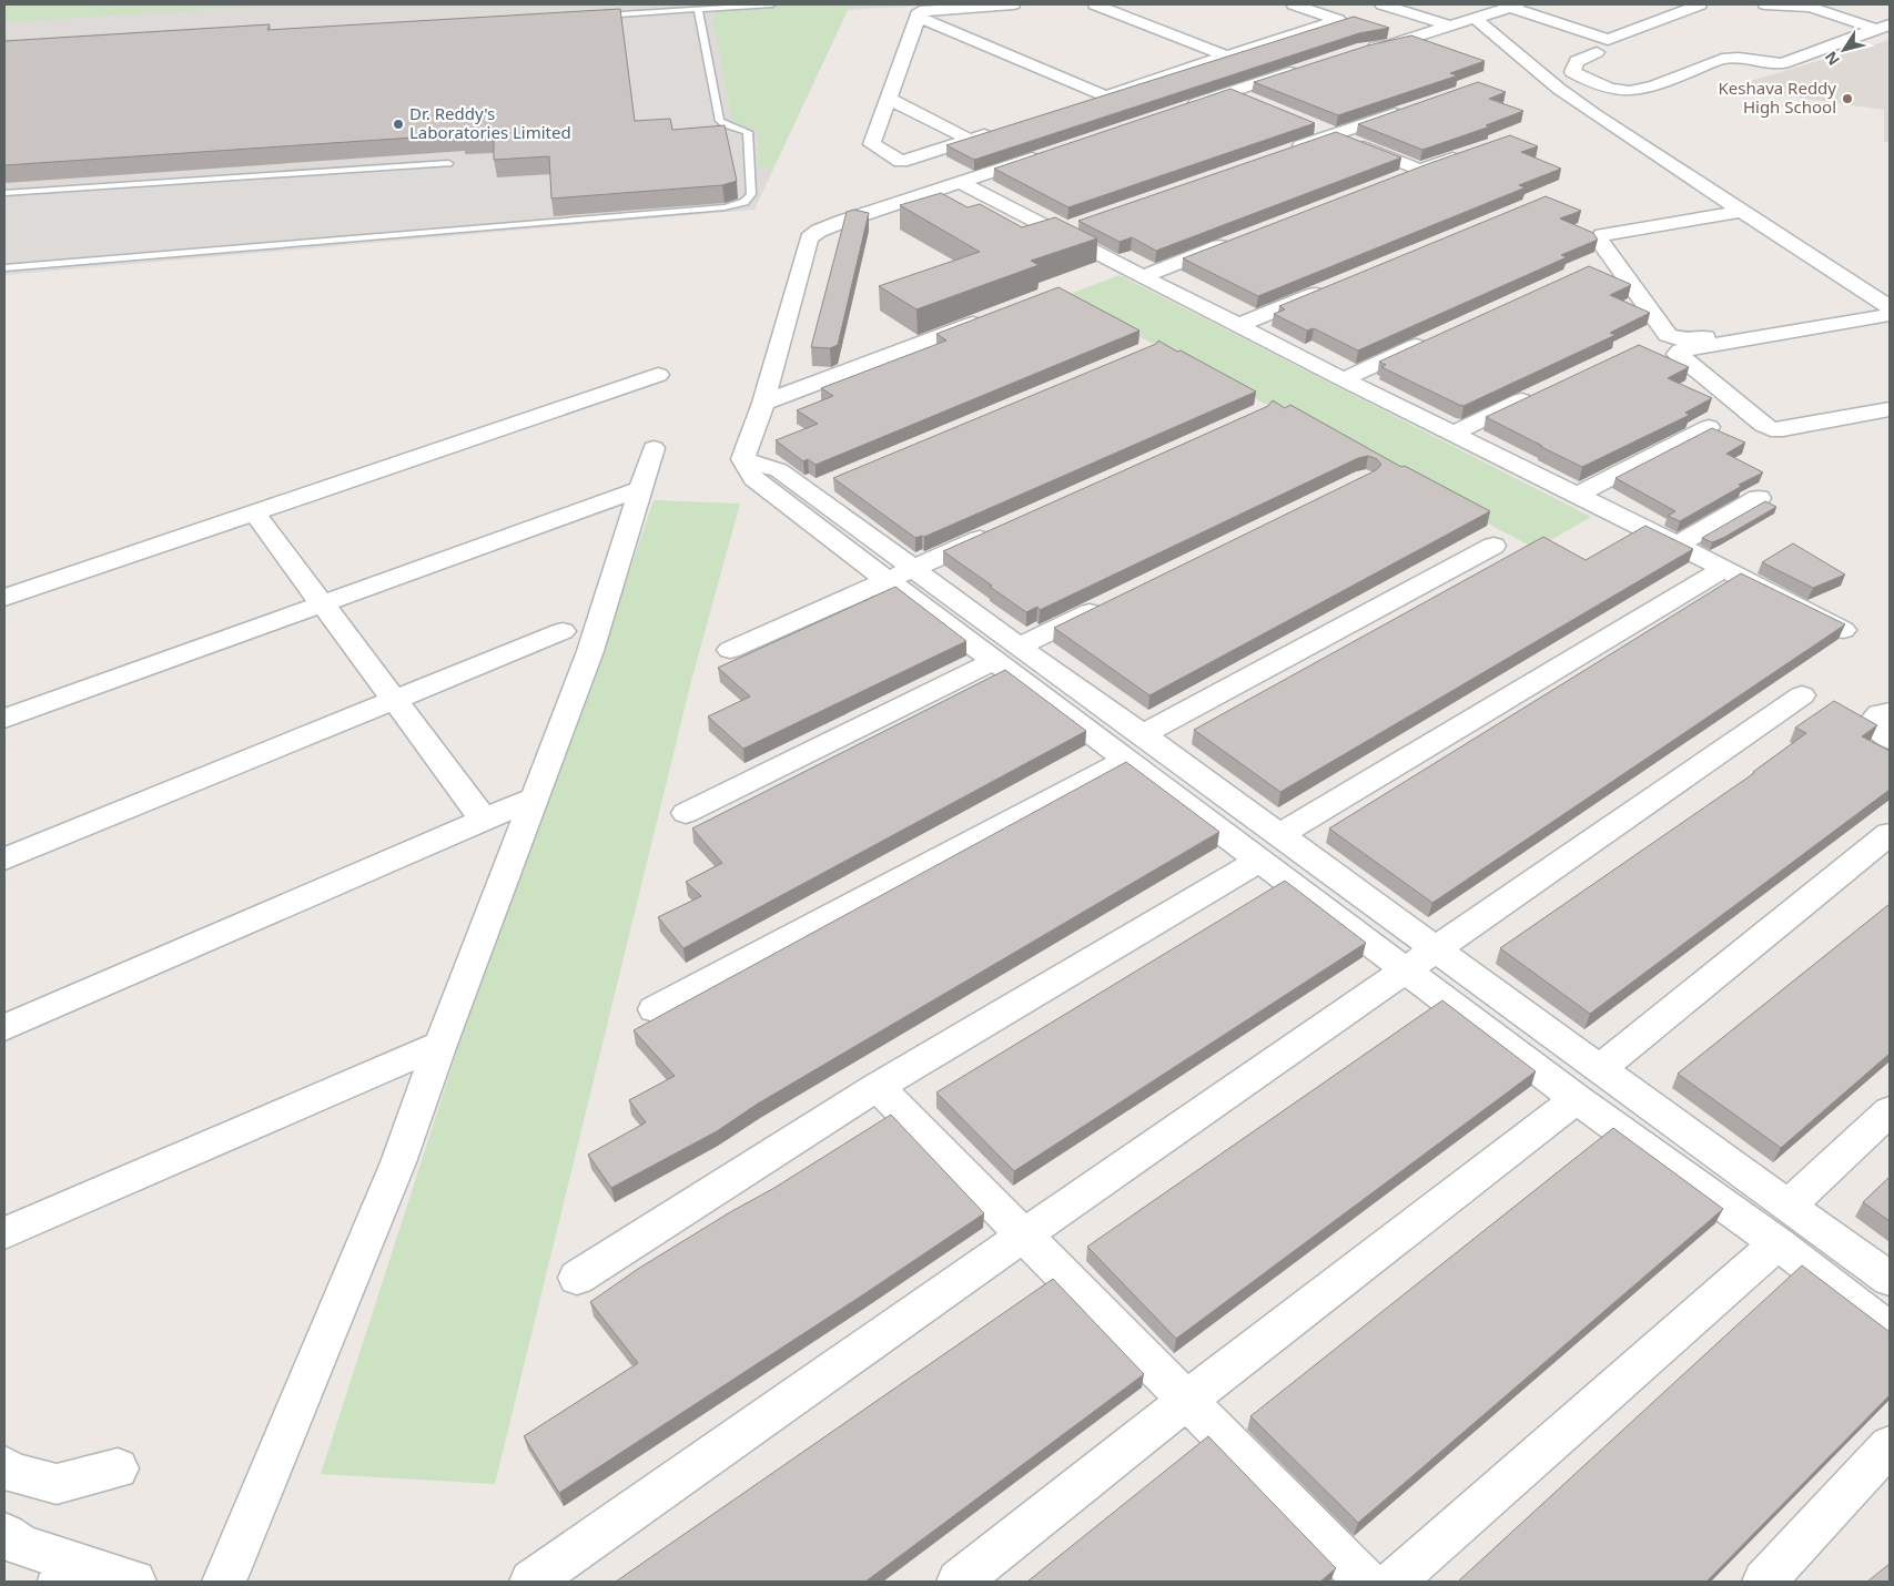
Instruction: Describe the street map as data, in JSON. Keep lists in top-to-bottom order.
{
  "places": ["Keshava Reddy High School", "Dr. Reddy's Laboratories Limited"],
  "north": "bottom left"
}
